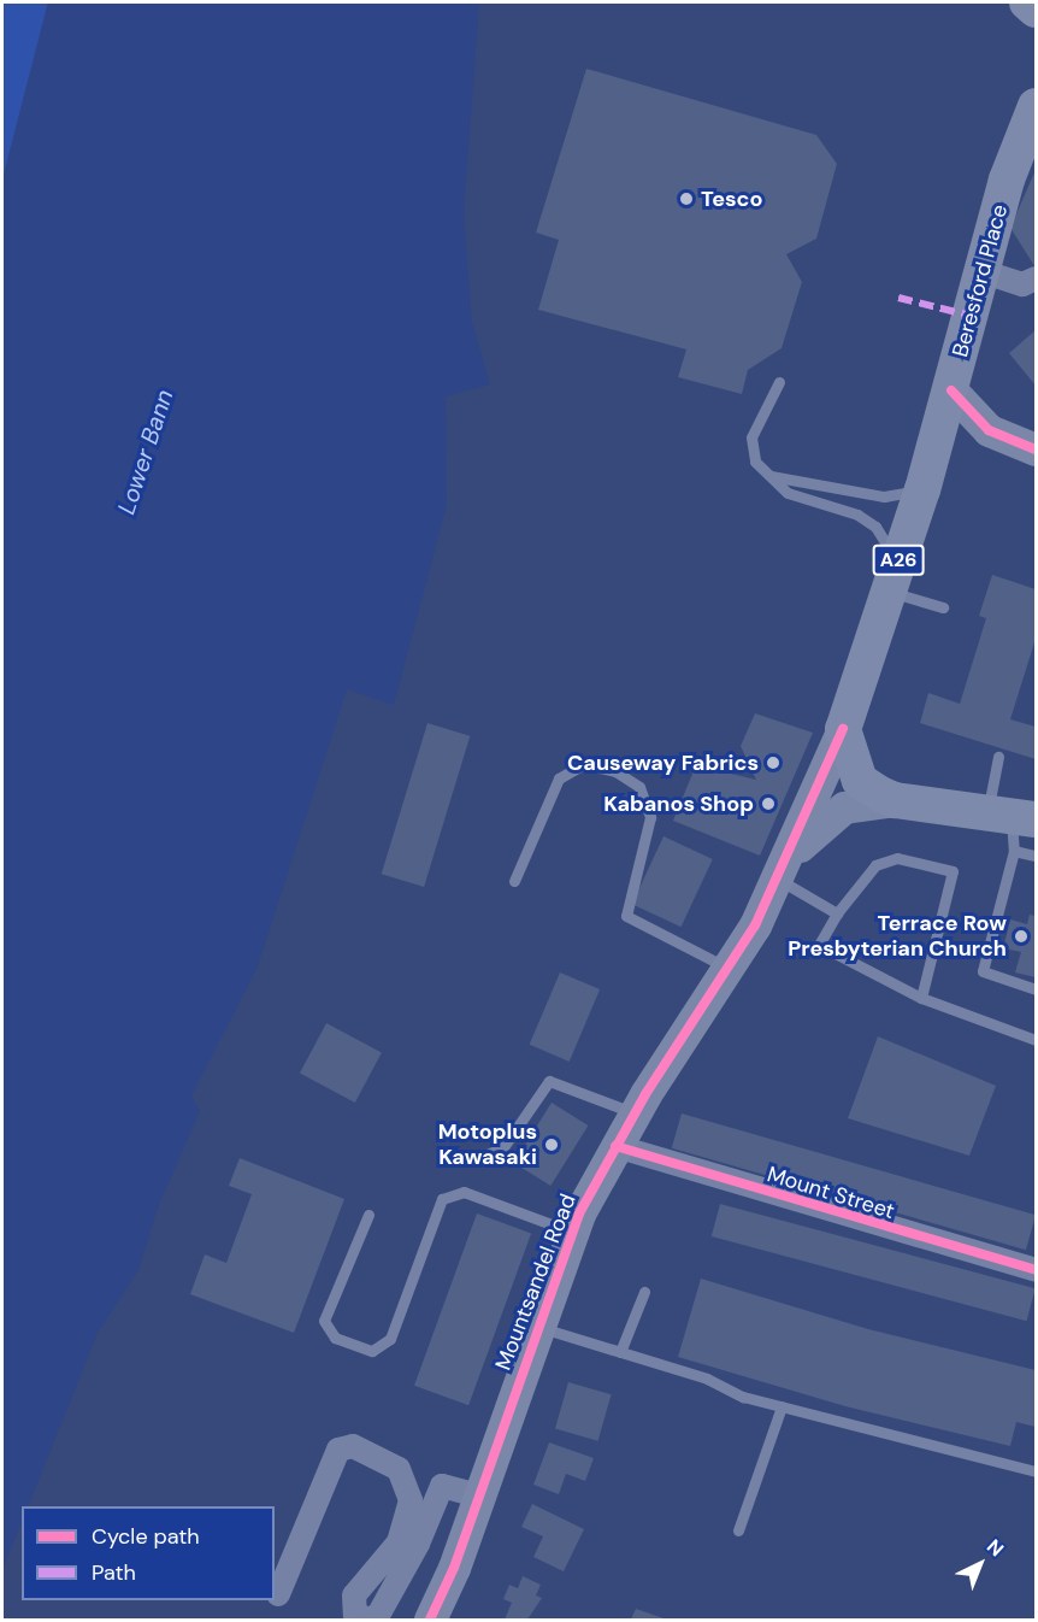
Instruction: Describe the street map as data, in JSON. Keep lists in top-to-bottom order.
{
  "streets": {
    "main road": ["Beresford Place", "A26"],
    "street": ["Mount Street", "Mountsandel Road"]
  },
  "crossings": [
    ["Beresford Place", "Mountsandel Road"],
    ["Mount Street", "Mountsandel Road"]
  ],
  "water": ["Lower Bann"],
  "places": [
    "Tesco",
    "Causeway Fabrics",
    "Kabanos Shop",
    "Terrace Row Presbyterian Church",
    "Motoplus Kawasaki"
  ],
  "legend": ["Cycle path", "Path"],
  "north": "top right"
}
